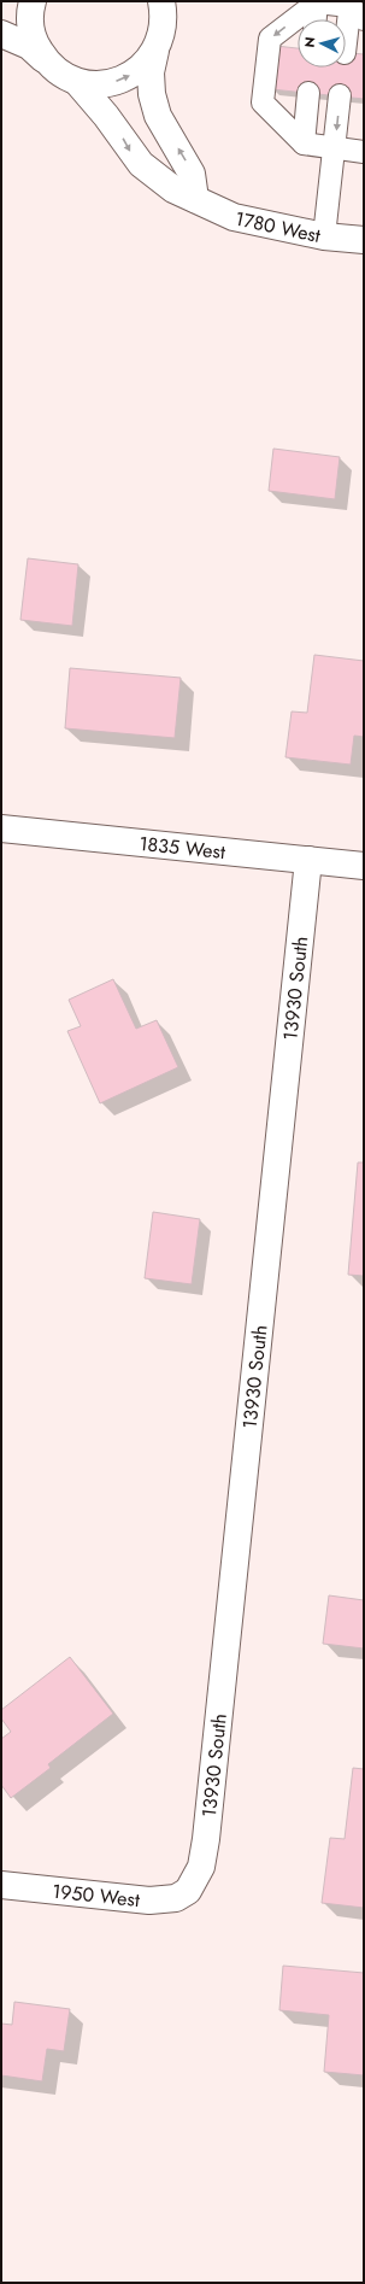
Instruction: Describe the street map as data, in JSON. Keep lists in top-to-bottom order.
{
  "streets": {
    "street": [
      "1780 West",
      "1835 West",
      "13930 South",
      "1950 West"
    ]
  },
  "crossings": [
    ["1835 West", "13930 South"],
    ["13930 South", "1950 West"]
  ],
  "one_way": ["1780 West"],
  "north": "left"
}
